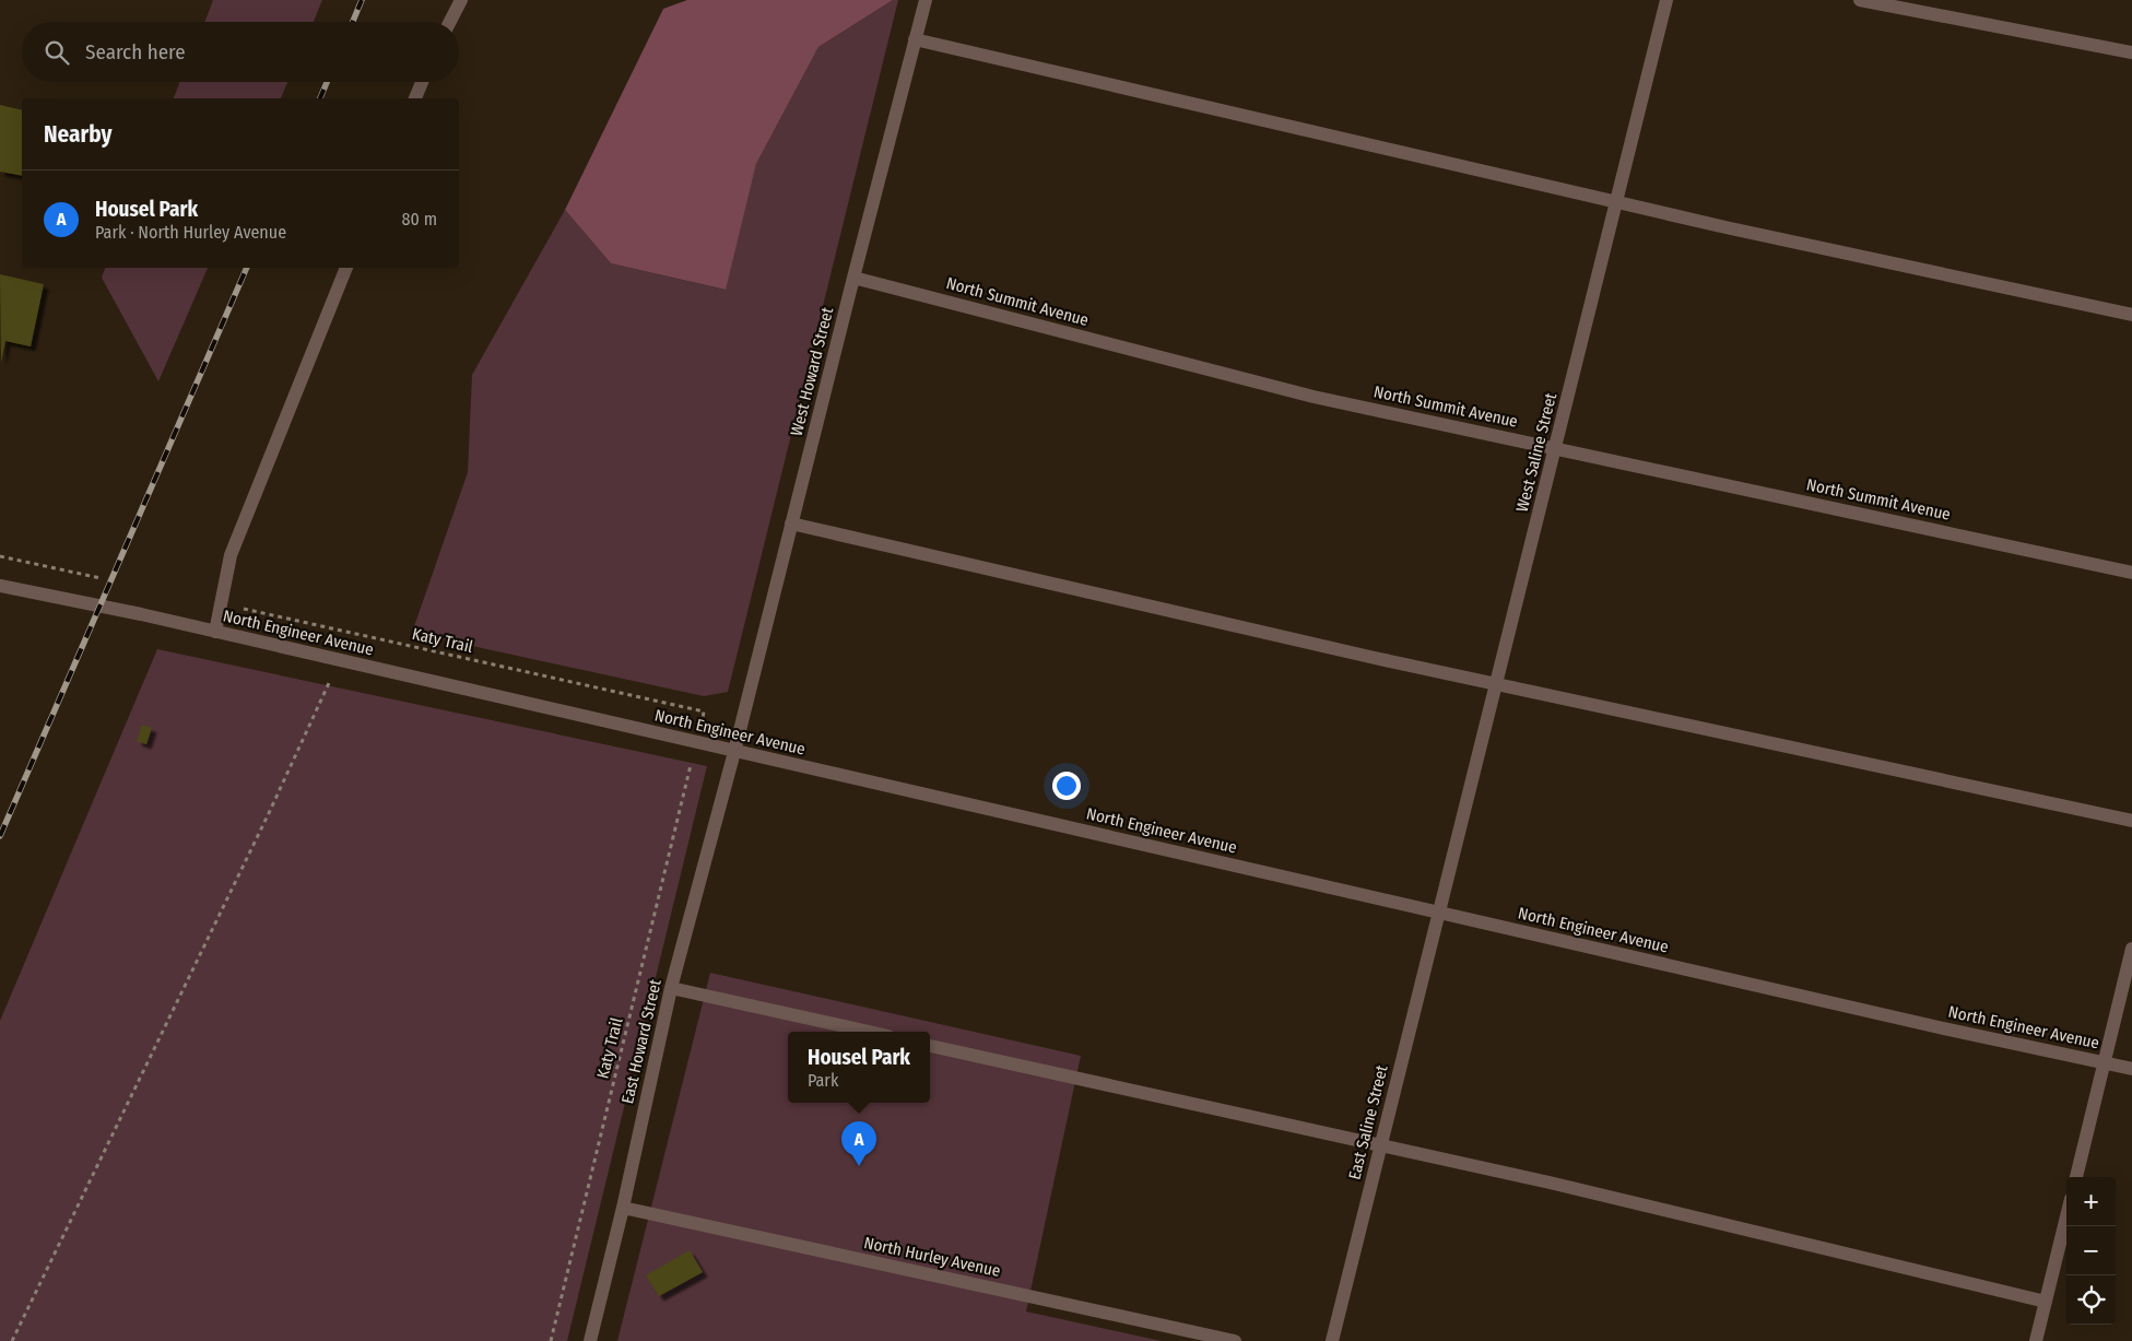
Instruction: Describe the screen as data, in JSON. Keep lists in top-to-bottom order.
{
  "streets": {
    "street": [
      "North Summit Avenue",
      "West Howard Street",
      "West Saline Street",
      "North Engineer Avenue",
      "East Howard Street",
      "East Saline Street",
      "North Hurley Avenue"
    ],
    "path": ["Katy Trail"]
  },
  "crossings": [
    ["North Summit Avenue", "West Howard Street"],
    ["North Summit Avenue", "West Saline Street"],
    ["West Howard Street", "North Engineer Avenue"],
    ["West Howard Street", "East Howard Street"],
    ["West Saline Street", "North Engineer Avenue"],
    ["West Saline Street", "East Saline Street"],
    ["North Engineer Avenue", "East Howard Street"],
    ["North Engineer Avenue", "East Saline Street"],
    ["East Howard Street", "North Hurley Avenue"]
  ],
  "page": {
    "search": "Search here",
    "heading": "Nearby",
    "list": [
      {
        "mark": "A",
        "name": "Housel Park",
        "note": "Park · North Hurley Avenue",
        "value": "80 m"
      }
    ],
    "popup": ["Housel Park", "Park"],
    "pins": "A",
    "map_buttons": ["+", "−"]
  }
}
